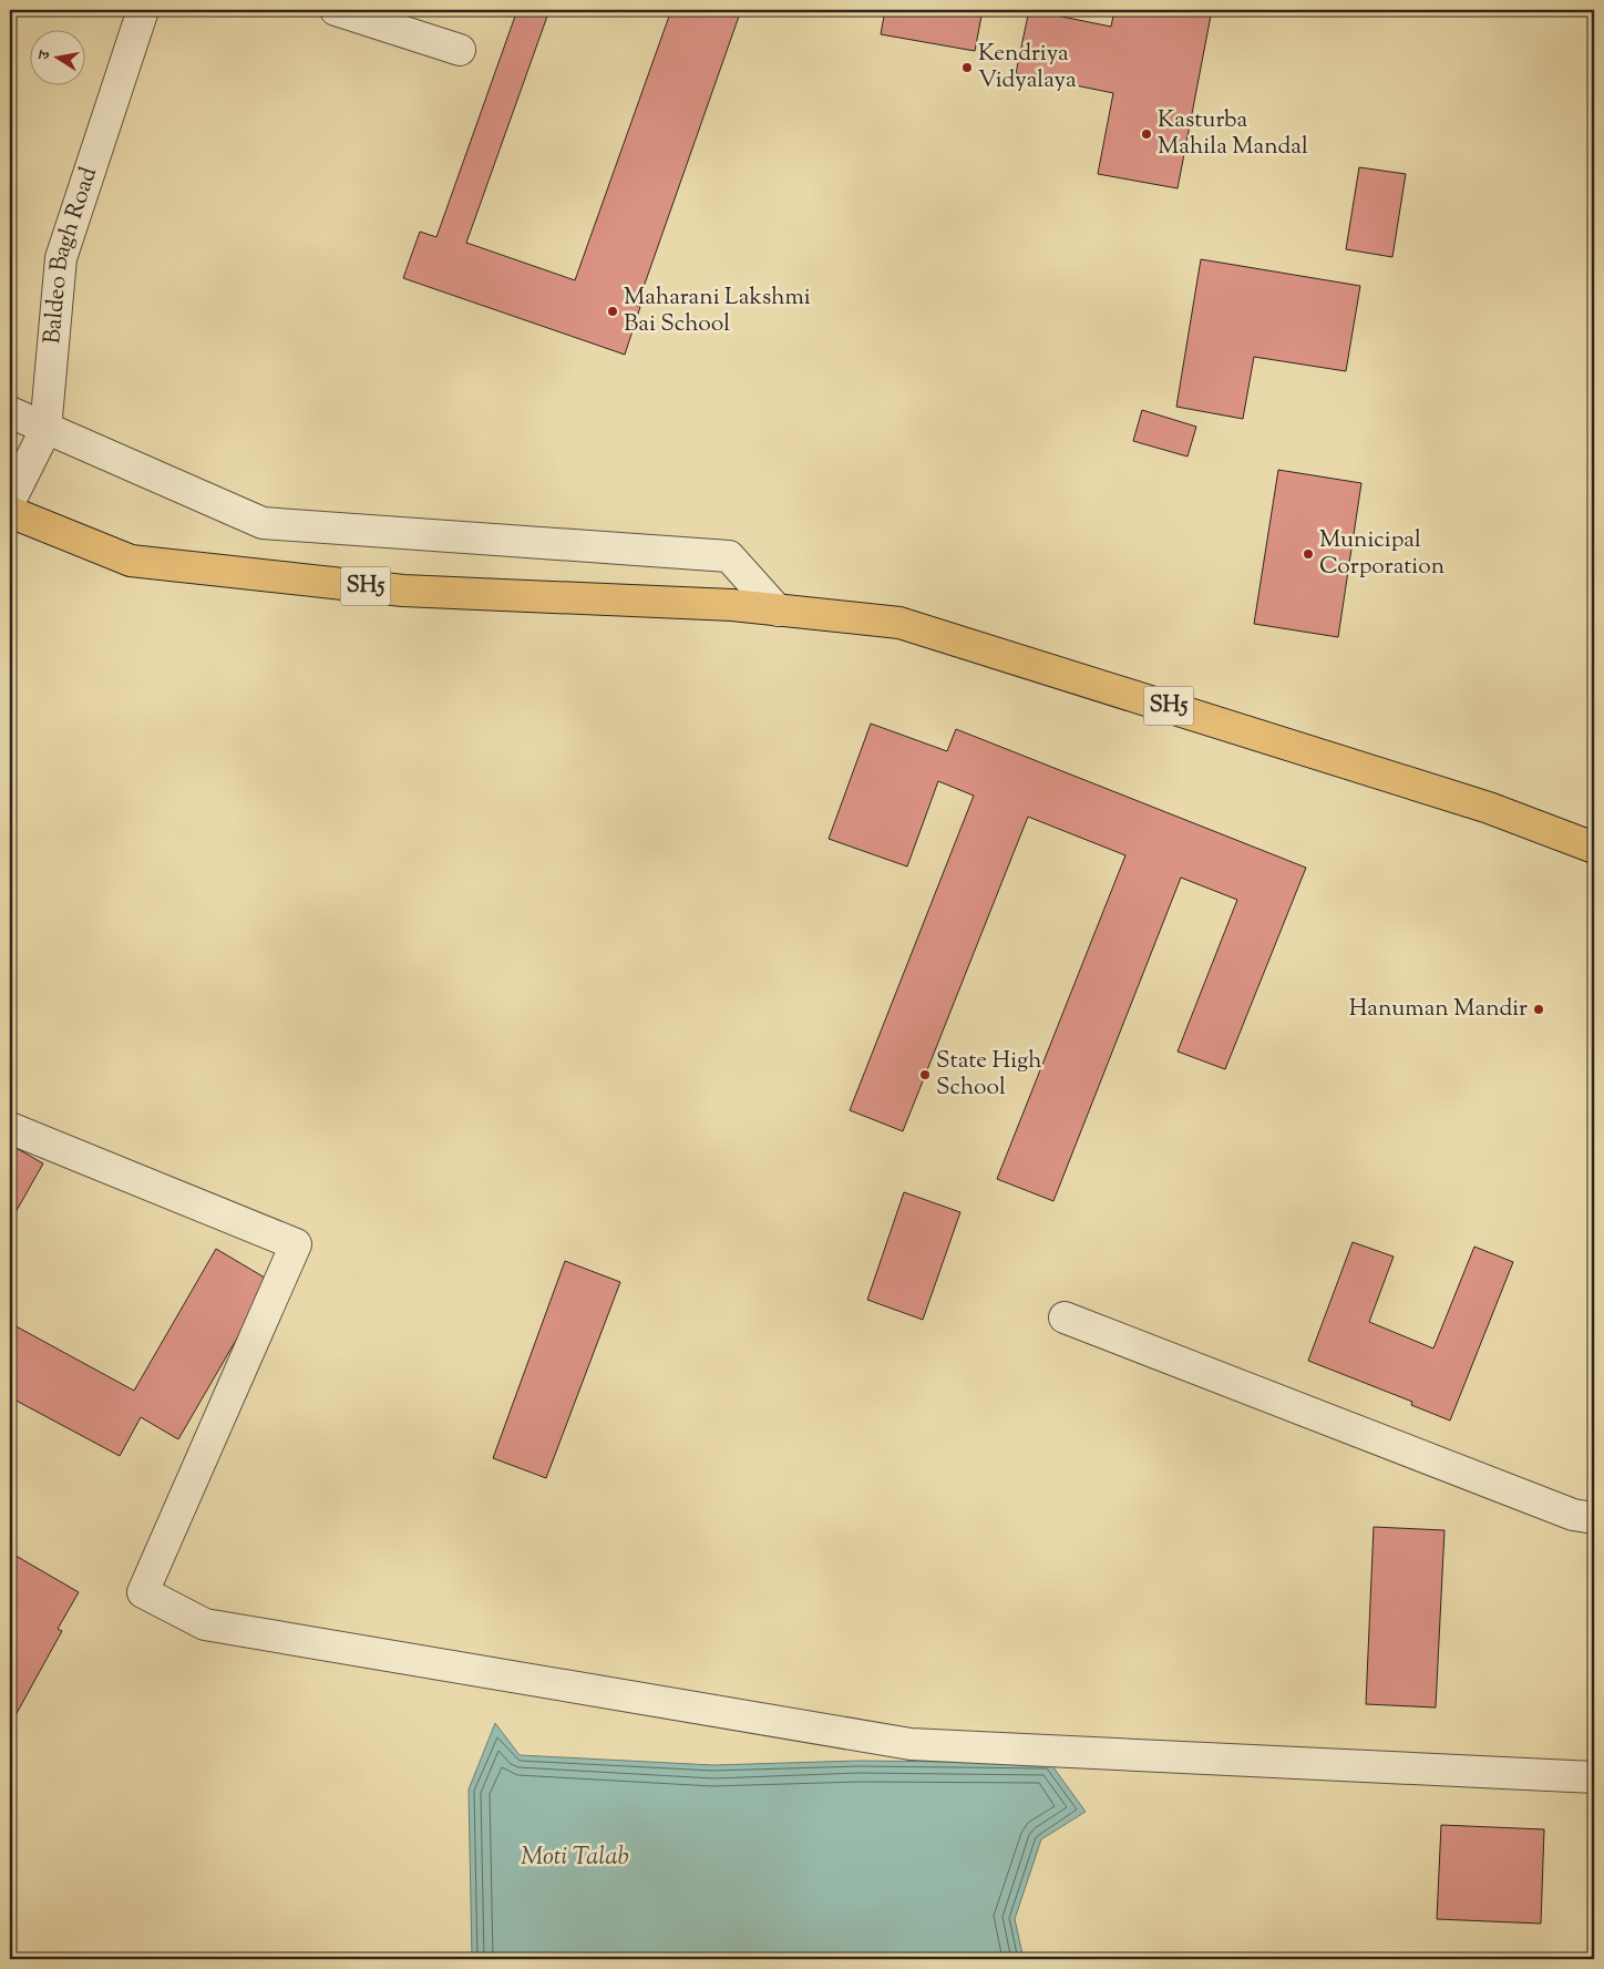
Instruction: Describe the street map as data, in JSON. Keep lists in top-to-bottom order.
{
  "streets": {
    "main road": ["SH5"],
    "street": ["Baldeo Bagh Road"]
  },
  "water": ["Moti Talab"],
  "places": [
    "Kendriya Vidyalaya",
    "Kasturba Mahila Mandal",
    "Maharani Lakshmi Bai School",
    "Municipal Corporation",
    "Hanuman Mandir",
    "State High School"
  ],
  "north": "left"
}
